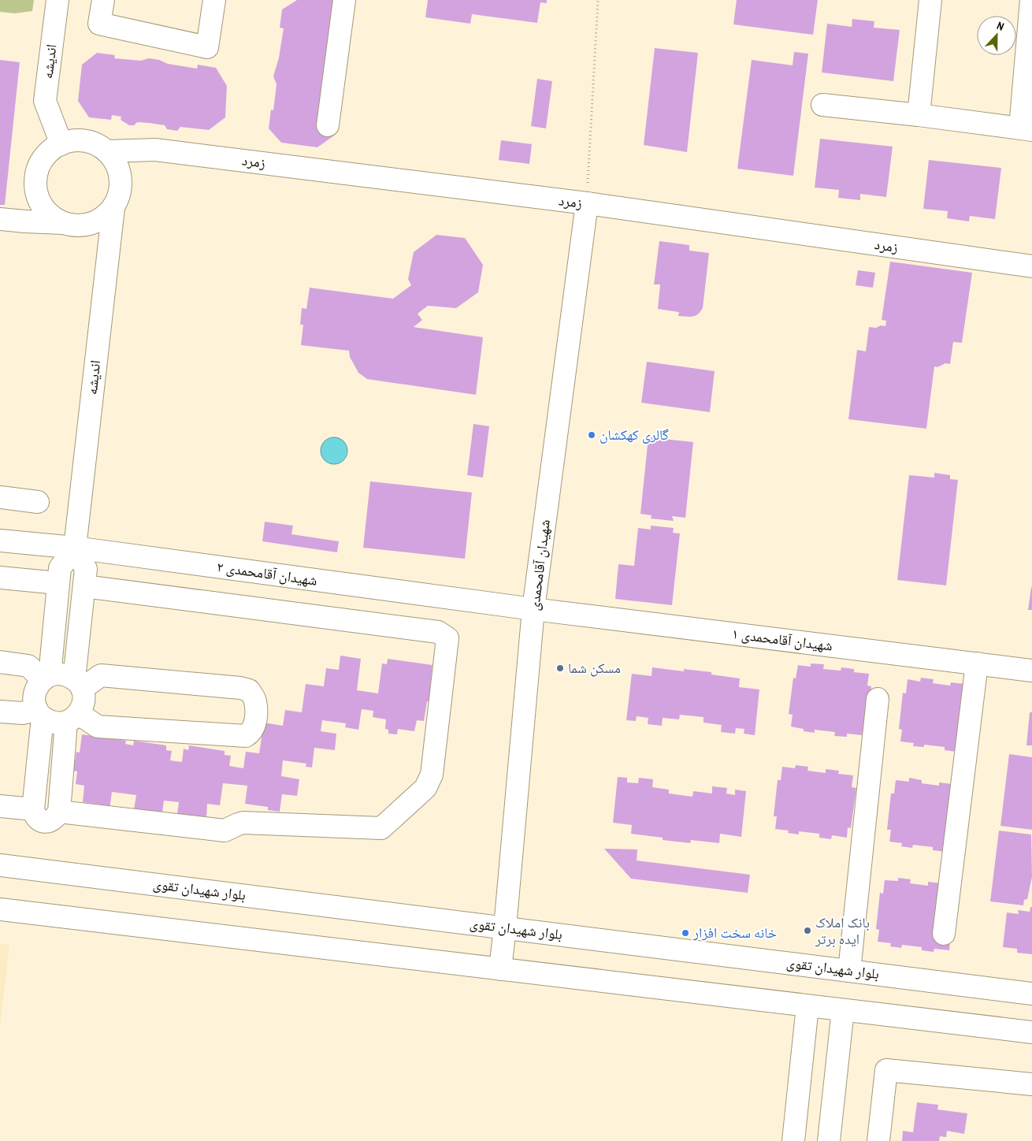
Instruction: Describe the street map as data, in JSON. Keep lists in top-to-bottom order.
{
  "streets": {
    "street": [
      "انديشه",
      "زمرد",
      "شهیدان آقامحمدی",
      "شهیدان آقامحمدی ۲",
      "شهیدان آقامحمدی ۱",
      "بلوار شهیدان تقوی"
    ]
  },
  "crossings": [
    ["انديشه", "زمرد"],
    ["انديشه", "شهیدان آقامحمدی ۲"],
    ["زمرد", "شهیدان آقامحمدی"],
    ["شهیدان آقامحمدی", "شهیدان آقامحمدی ۲"],
    ["شهیدان آقامحمدی", "شهیدان آقامحمدی ۱"],
    ["شهیدان آقامحمدی", "بلوار شهیدان تقوی"],
    ["شهیدان آقامحمدی ۲", "شهیدان آقامحمدی ۱"]
  ],
  "places": [
    "گالری کهکشان",
    "مسکن شما",
    "بانک املاک ایده برتر",
    "خانه سخت افزار"
  ],
  "north": "top"
}
